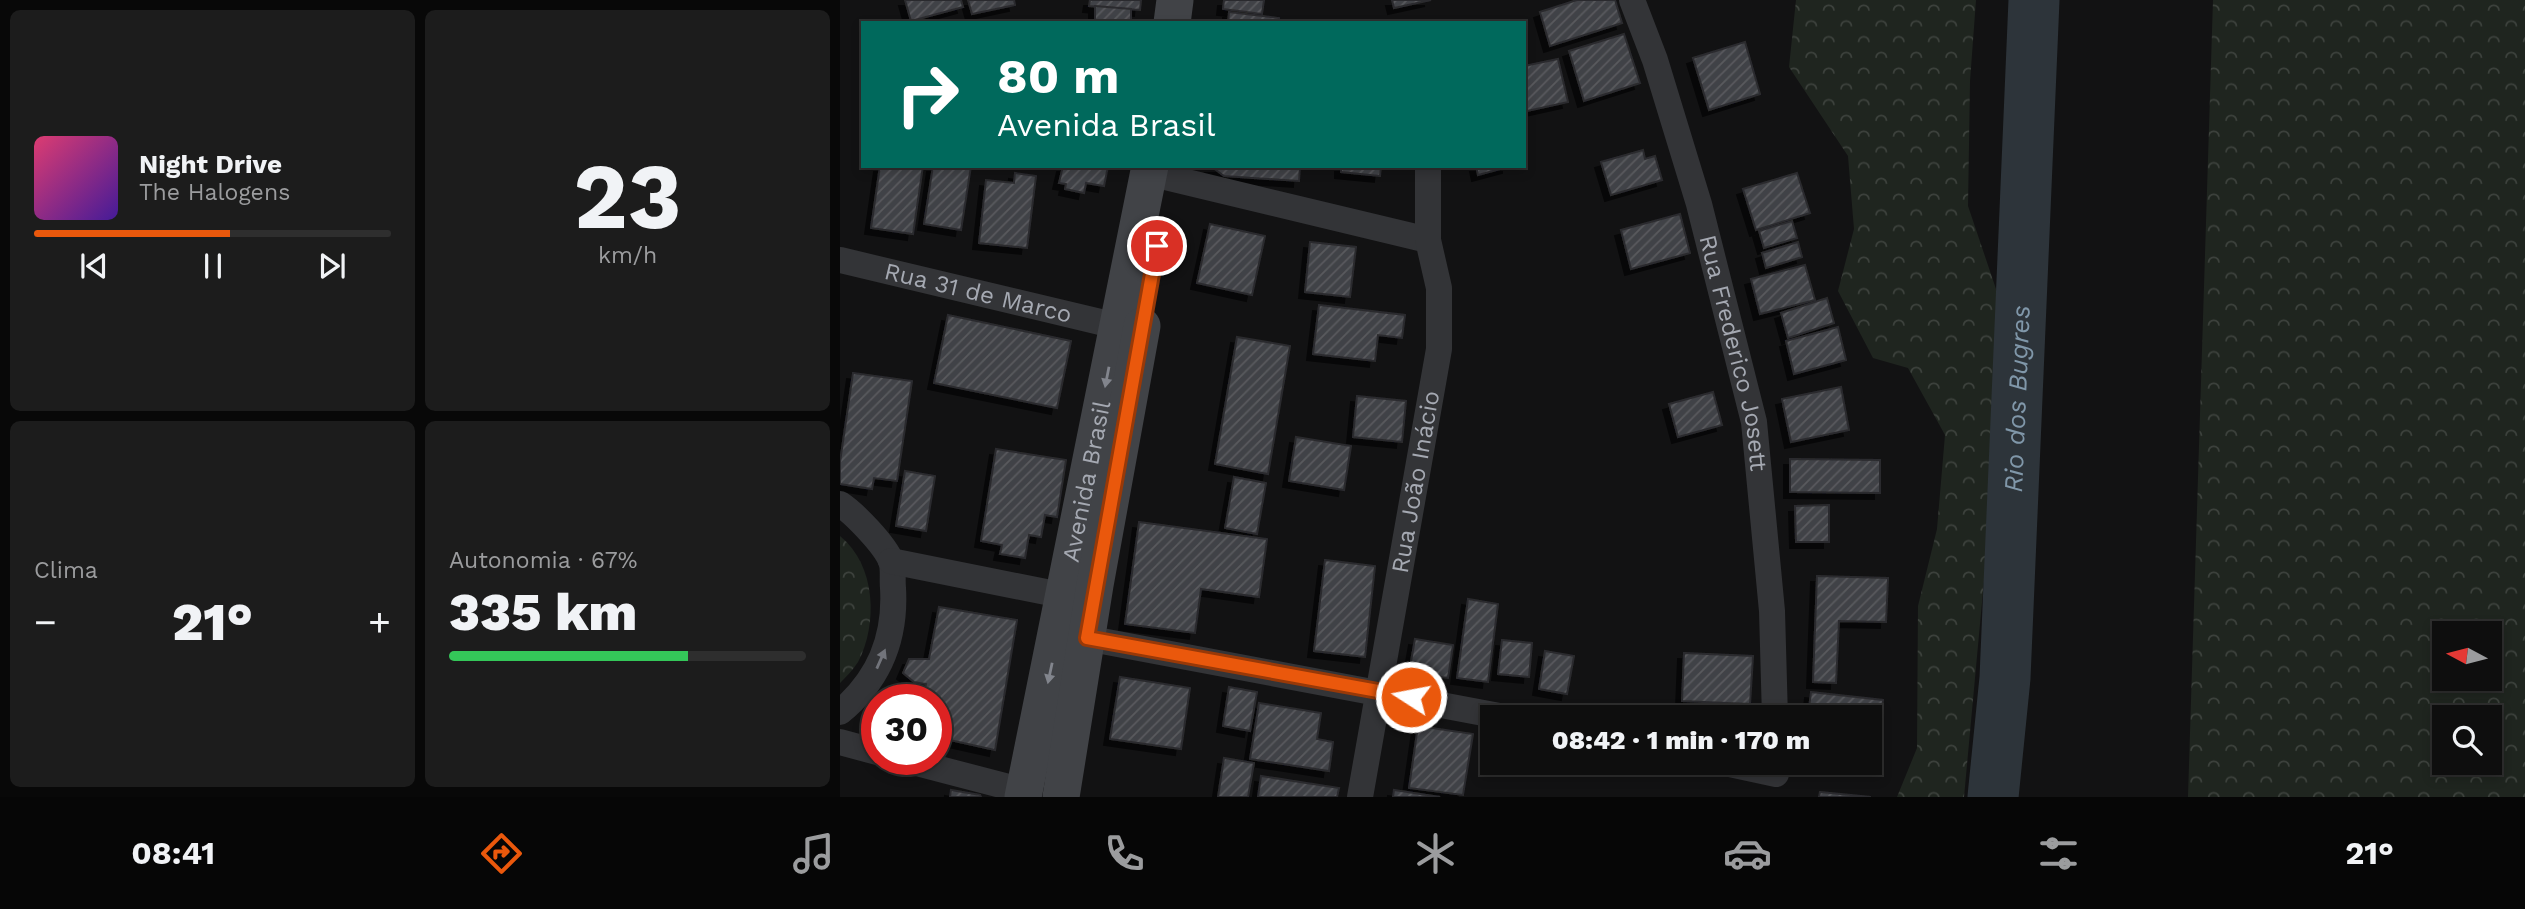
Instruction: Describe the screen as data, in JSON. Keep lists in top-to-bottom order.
{
  "streets": {
    "street": [
      "Rua 31 de Marco",
      "Rua Frederico Josett",
      "Avenida Brasil",
      "Rua João Inácio"
    ]
  },
  "crossings": [
    ["Rua 31 de Marco", "Avenida Brasil"]
  ],
  "water": ["Rio dos Bugres"],
  "north": "left",
  "page": {
    "tile": [
      ["23", "km/h"],
      "Clima",
      ["Autonomia · 67%", "335 km"]
    ],
    "turn": ["80 m", "Avenida Brasil"],
    "song": ["Night Drive", "The Halogens"],
    "heat": ["−", "21°", "+"],
    "limit": "30",
    "trip": "08:42 · 1 min · 170 m",
    "tabs": ["08:41", "21°"]
  }
}
